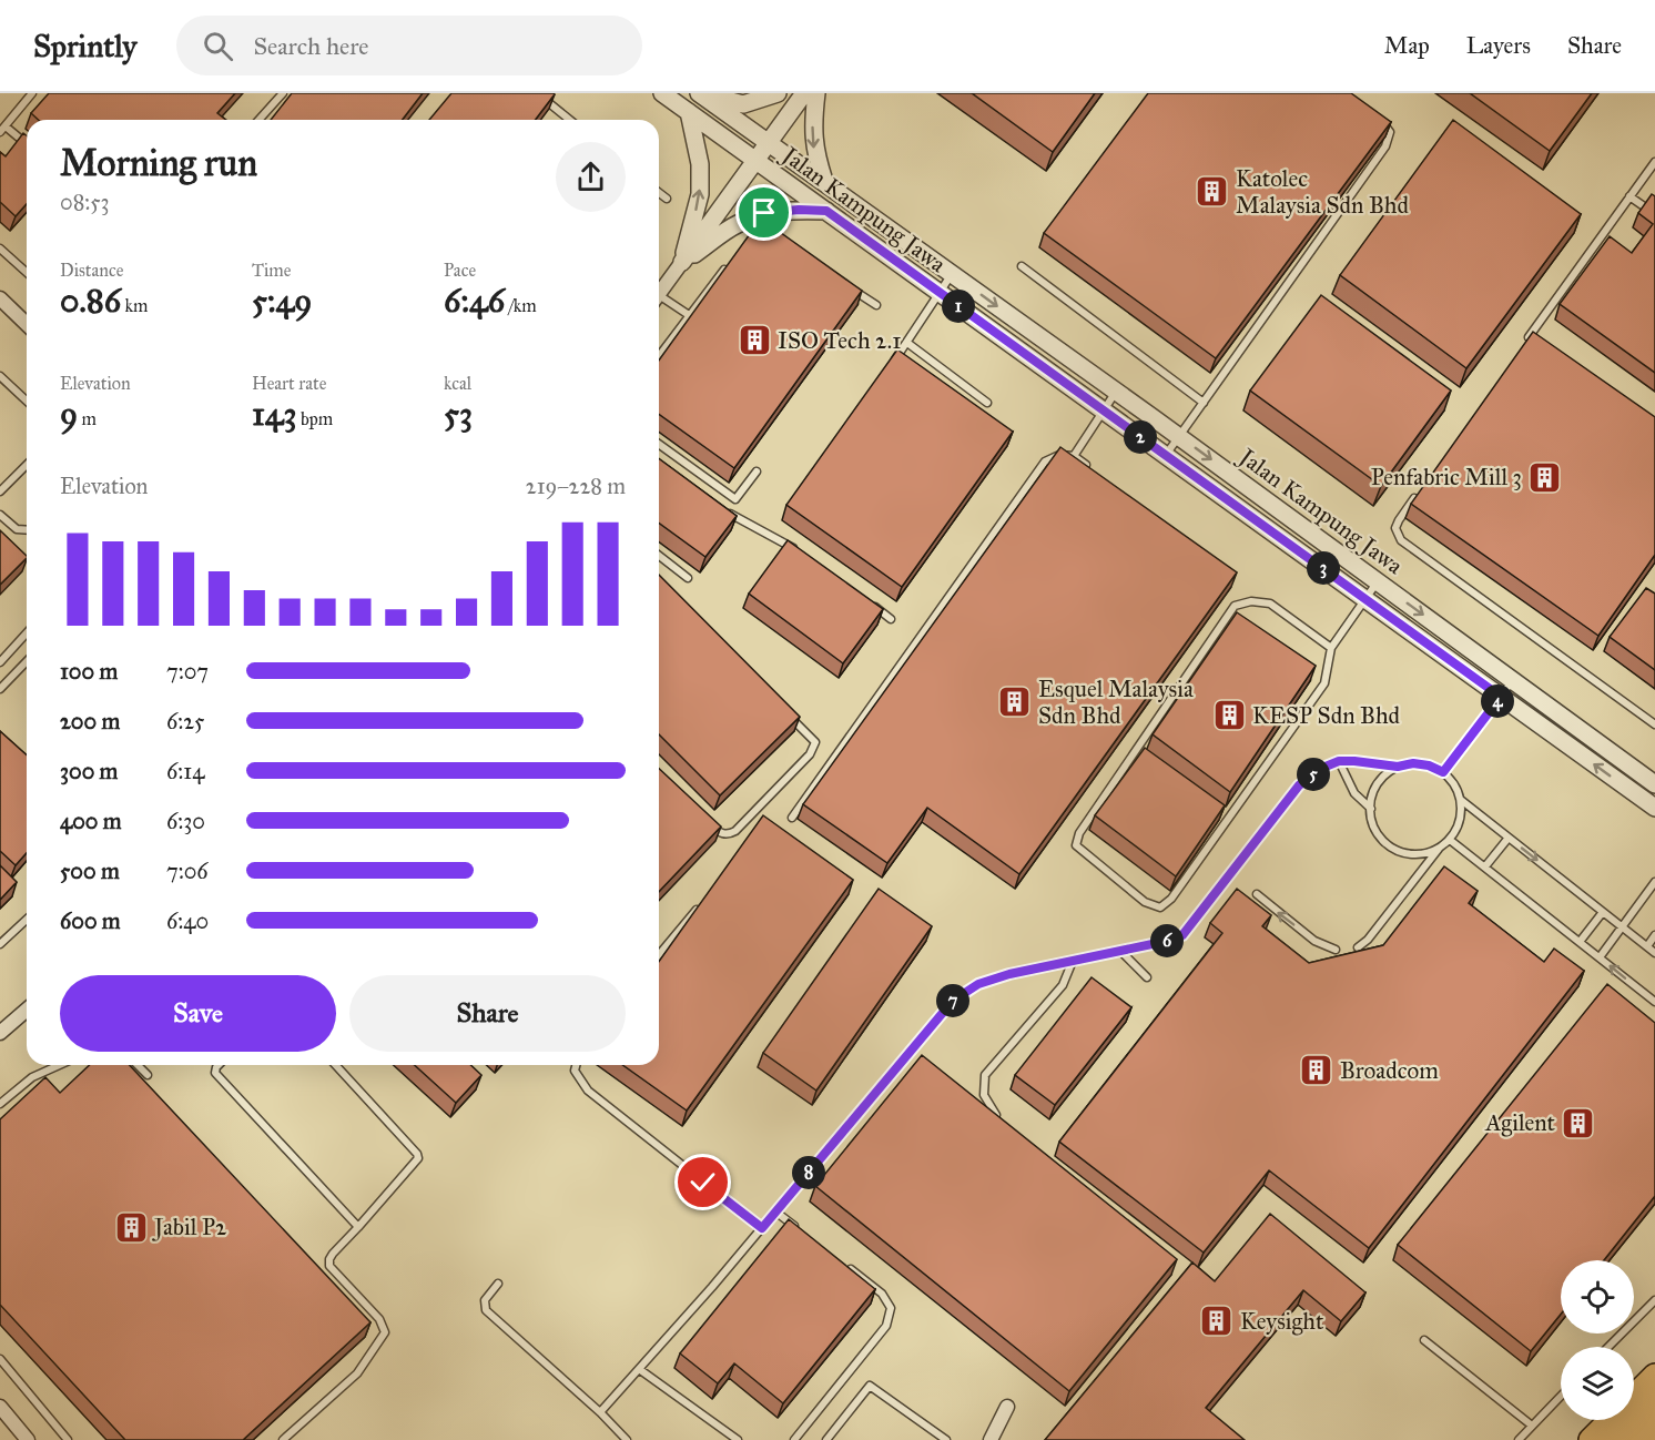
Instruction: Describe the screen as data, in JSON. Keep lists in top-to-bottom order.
{
  "streets": {
    "street": ["Jalan Kampung Jawa"]
  },
  "places": {
    "building": [
      "Katolec Malaysia Sdn Bhd",
      "ISO Tech 2.1",
      "Penfabric Mill 3",
      "Esquel Malaysia Sdn Bhd",
      "KESP Sdn Bhd",
      "Broadcom",
      "Agilent",
      "Jabil P2",
      "Keysight"
    ]
  },
  "page": {
    "header": "Sprintly",
    "search": "Search here",
    "nav": ["Map", "Layers", "Share"],
    "heading": ["Morning run", "08:53"],
    "stats": [
      ["Distance", "0.86 km"],
      ["Time", "5:49"],
      ["Pace", "6:46 /km"],
      ["Elevation", "9 m"],
      ["Heart rate", "143 bpm"],
      ["kcal", "53"]
    ],
    "pins": [
      "1",
      "2",
      "3",
      "4",
      "5",
      "6",
      "7",
      "8"
    ],
    "chart": ["Elevation", "219–228 m"],
    "list": [
      {
        "name": "100 m",
        "note": "7:07"
      },
      {
        "name": "200 m",
        "note": "6:25"
      },
      {
        "name": "300 m",
        "note": "6:14"
      },
      {
        "name": "400 m",
        "note": "6:30"
      },
      {
        "name": "500 m",
        "note": "7:06"
      },
      {
        "name": "600 m",
        "note": "6:40"
      }
    ],
    "buttons": ["Save", "Share"]
  }
}
